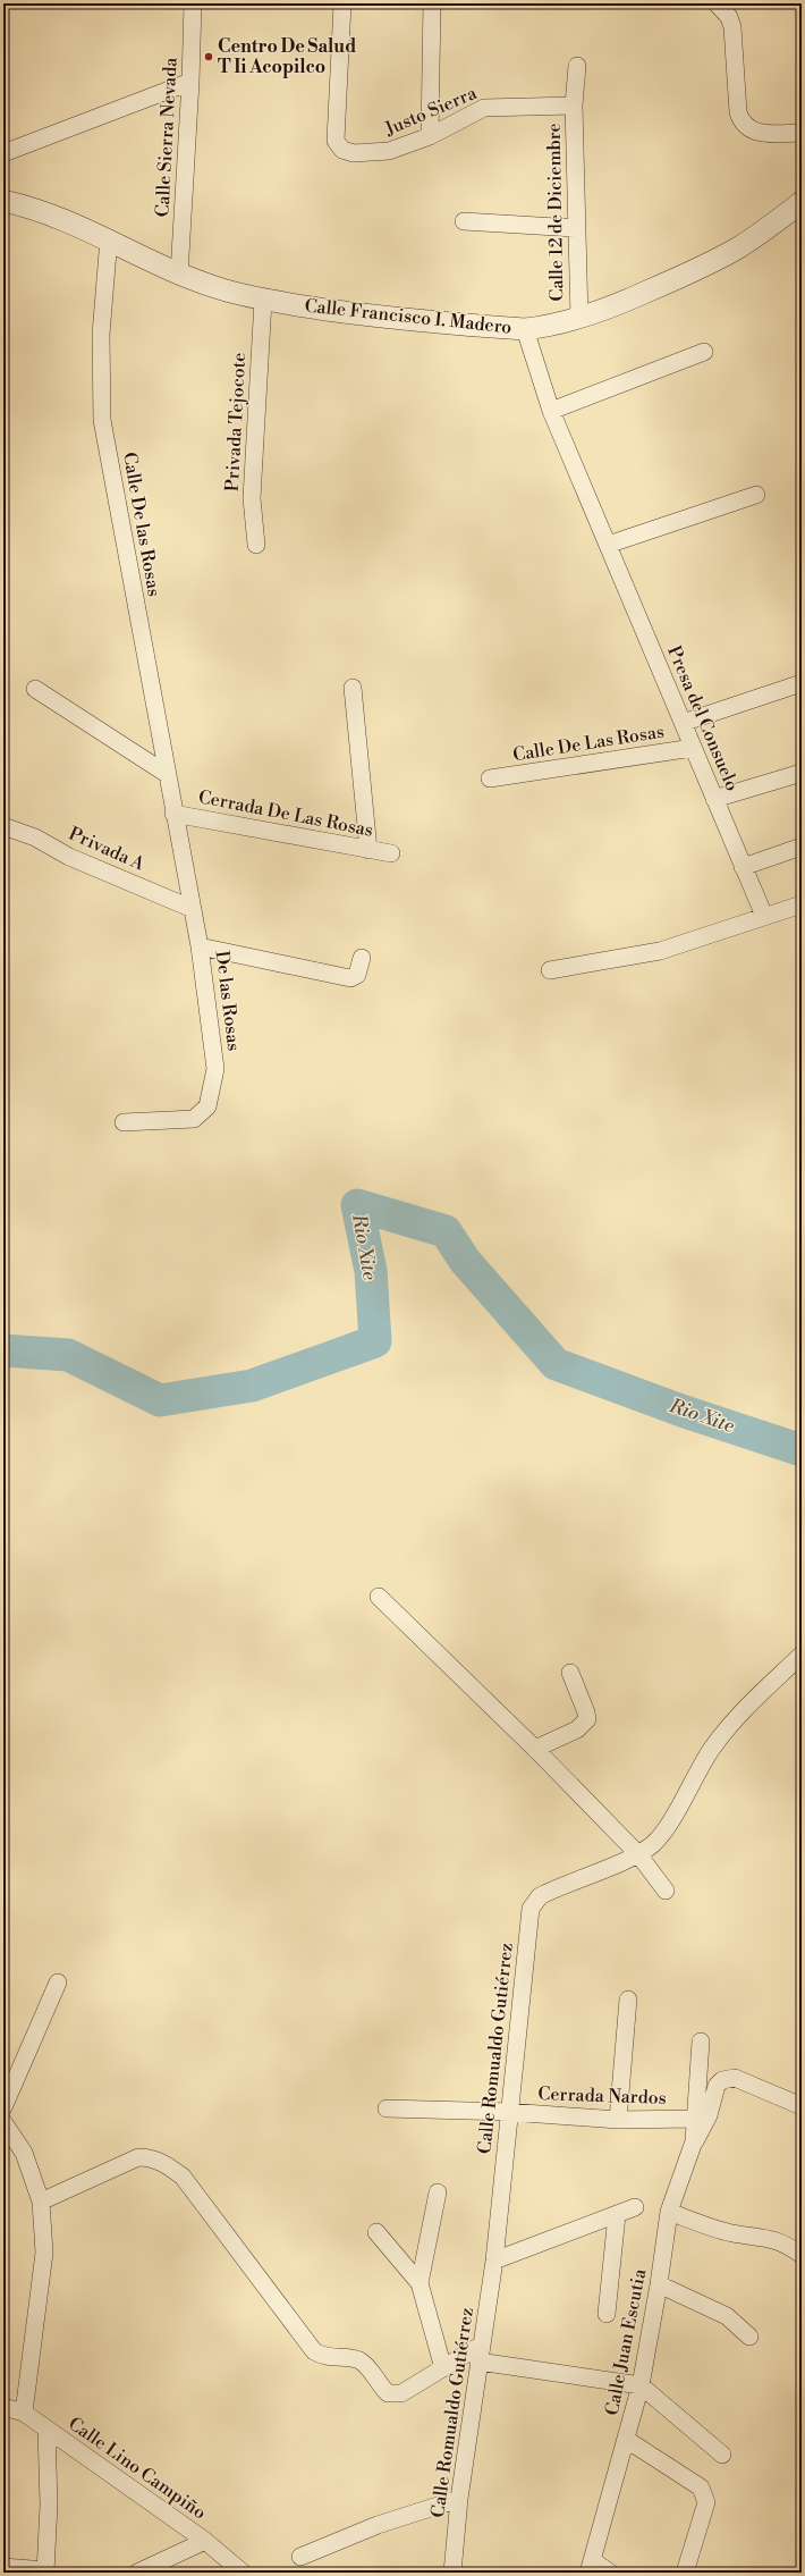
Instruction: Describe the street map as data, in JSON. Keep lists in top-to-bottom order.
{
  "streets": {
    "street": [
      "Justo Sierra",
      "Calle Sierra Nevada",
      "Calle 12 de Diciembre",
      "Calle Francisco I. Madero",
      "Privada Tejocote",
      "Calle De las Rosas",
      "Presa del Consuelo",
      "Calle De Las Rosas",
      "Cerrada De Las Rosas",
      "Privada A",
      "De las Rosas",
      "Calle Romualdo Gutiérrez",
      "Cerrada Nardos",
      "Calle Juan Escutia",
      "Calle Lino Campiño"
    ]
  },
  "crossings": [
    ["Justo Sierra", "Calle 12 de Diciembre"],
    ["Calle Sierra Nevada", "Calle Francisco I. Madero"],
    ["Calle 12 de Diciembre", "Calle Francisco I. Madero"],
    ["Calle Francisco I. Madero", "Privada Tejocote"],
    ["Calle Francisco I. Madero", "Calle De las Rosas"],
    ["Calle Francisco I. Madero", "Presa del Consuelo"],
    ["Calle De las Rosas", "Cerrada De Las Rosas"],
    ["Calle De las Rosas", "De las Rosas"],
    ["Presa del Consuelo", "Calle De Las Rosas"],
    ["Cerrada De Las Rosas", "De las Rosas"],
    ["Privada A", "De las Rosas"],
    ["Calle Romualdo Gutiérrez", "Cerrada Nardos"],
    ["Cerrada Nardos", "Calle Juan Escutia"]
  ],
  "water": ["Rio Xite"],
  "places": ["Centro De Salud T Ii Acopilco"]
}
